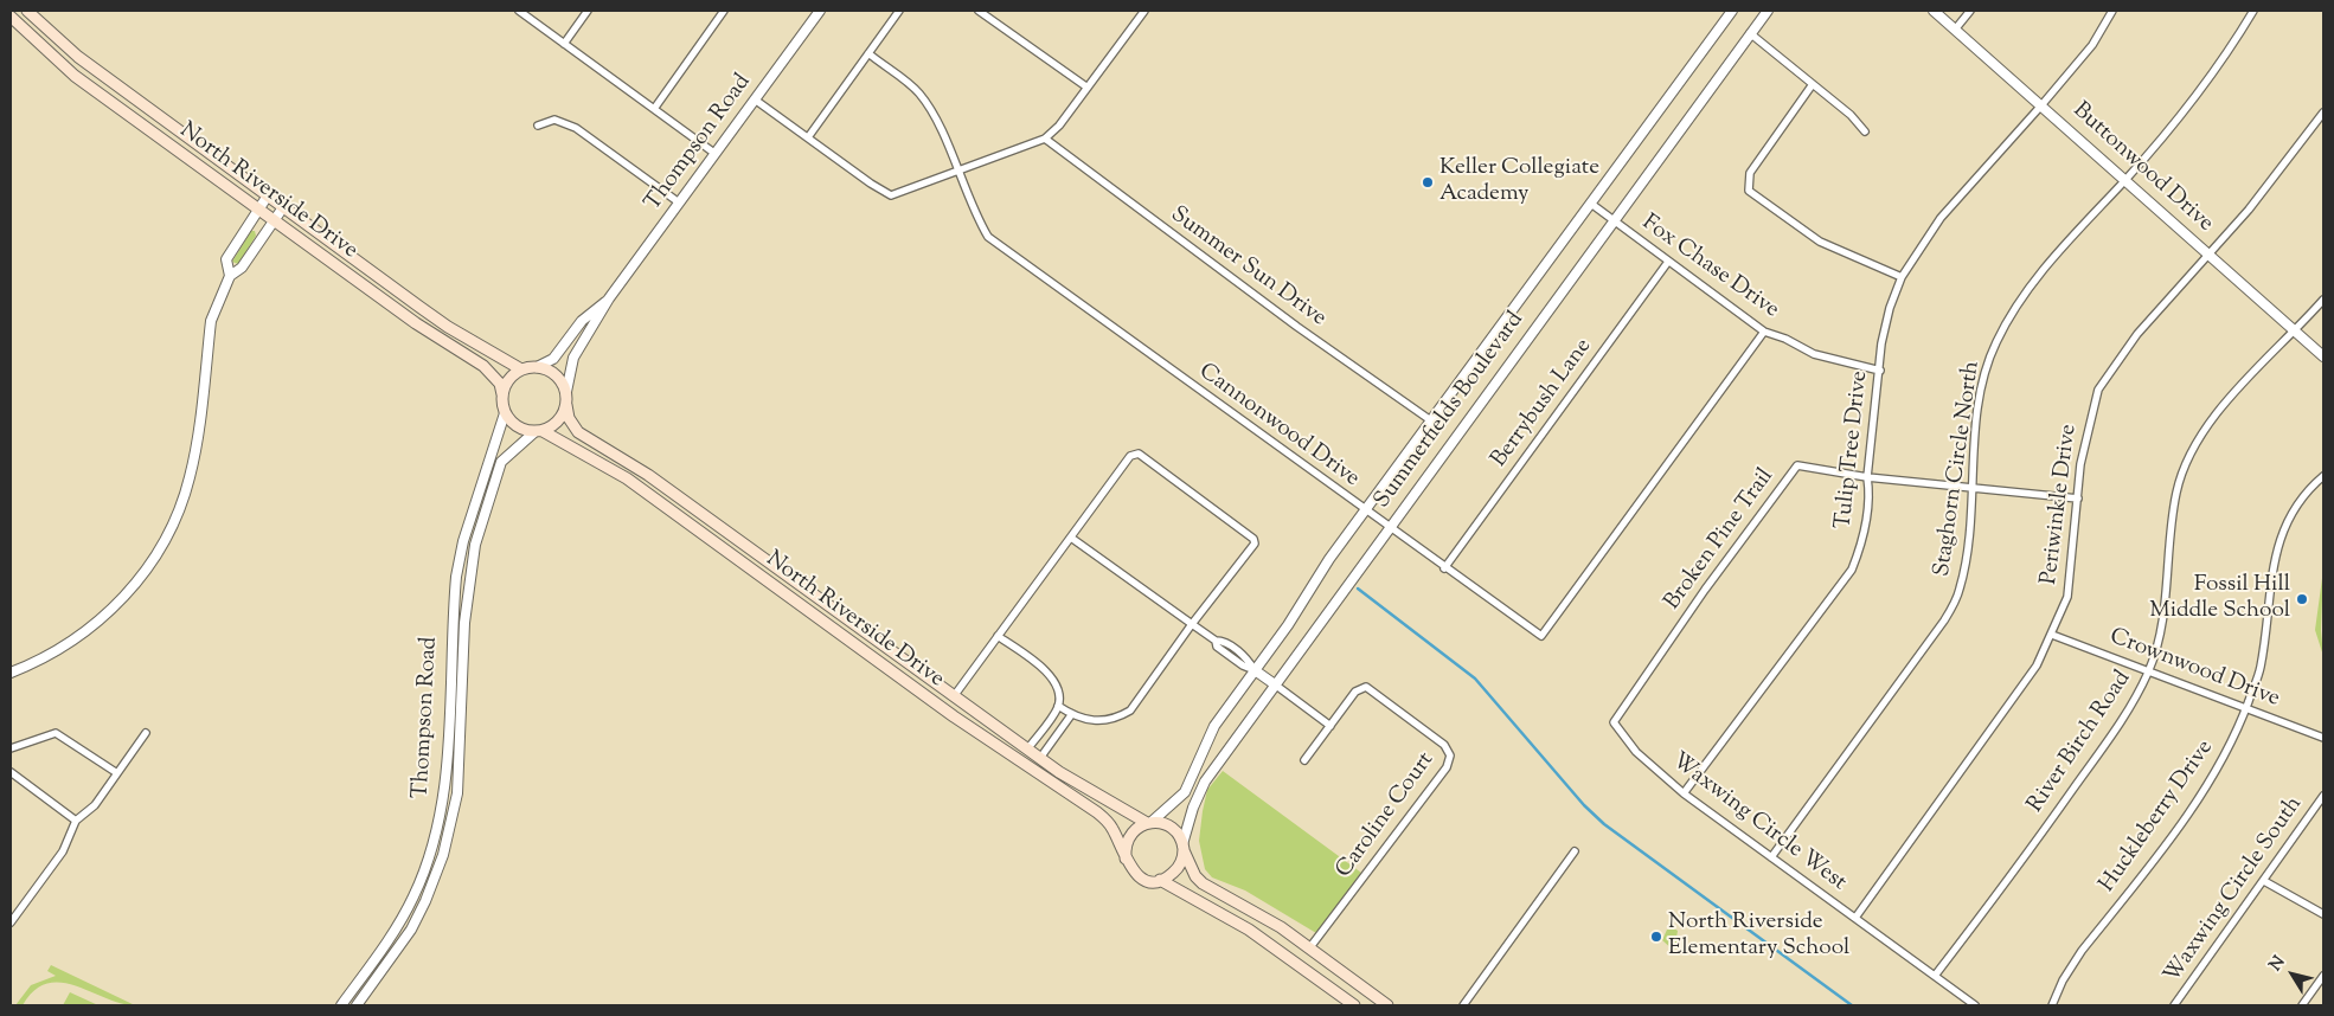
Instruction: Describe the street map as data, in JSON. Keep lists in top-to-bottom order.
{
  "streets": {
    "main road": ["North Riverside Drive"],
    "street": [
      "Thompson Road",
      "Buttonwood Drive",
      "Summer Sun Drive",
      "Fox Chase Drive",
      "Berrybush Lane",
      "Summerfields Boulevard",
      "Cannonwood Drive",
      "Tulip Tree Drive",
      "Staghorn Circle North",
      "Periwinkle Drive",
      "Broken Pine Trail",
      "Crownwood Drive",
      "River Birch Road",
      "Caroline Court",
      "Huckleberry Drive",
      "Waxwing Circle West",
      "Waxwing Circle South"
    ]
  },
  "crossings": [
    ["Thompson Road", "North Riverside Drive"],
    ["Buttonwood Drive", "Tulip Tree Drive"],
    ["Buttonwood Drive", "Staghorn Circle North"],
    ["Buttonwood Drive", "Periwinkle Drive"],
    ["Buttonwood Drive", "River Birch Road"],
    ["North Riverside Drive", "Summerfields Boulevard"],
    ["North Riverside Drive", "Caroline Court"],
    ["Summer Sun Drive", "Summerfields Boulevard"],
    ["Fox Chase Drive", "Berrybush Lane"],
    ["Fox Chase Drive", "Summerfields Boulevard"],
    ["Fox Chase Drive", "Cannonwood Drive"],
    ["Fox Chase Drive", "Tulip Tree Drive"],
    ["Berrybush Lane", "Cannonwood Drive"],
    ["Summerfields Boulevard", "Cannonwood Drive"],
    ["Tulip Tree Drive", "Broken Pine Trail"],
    ["Tulip Tree Drive", "Waxwing Circle West"],
    ["Staghorn Circle North", "Broken Pine Trail"],
    ["Staghorn Circle North", "Waxwing Circle West"],
    ["Periwinkle Drive", "Broken Pine Trail"],
    ["Periwinkle Drive", "Crownwood Drive"],
    ["Periwinkle Drive", "Waxwing Circle West"],
    ["Broken Pine Trail", "Waxwing Circle West"],
    ["Crownwood Drive", "River Birch Road"],
    ["Crownwood Drive", "Huckleberry Drive"],
    ["River Birch Road", "Waxwing Circle West"]
  ],
  "places": ["Keller Collegiate Academy", "Fossil Hill Middle School", "North Riverside Elementary School"],
  "north": "top left"
}
